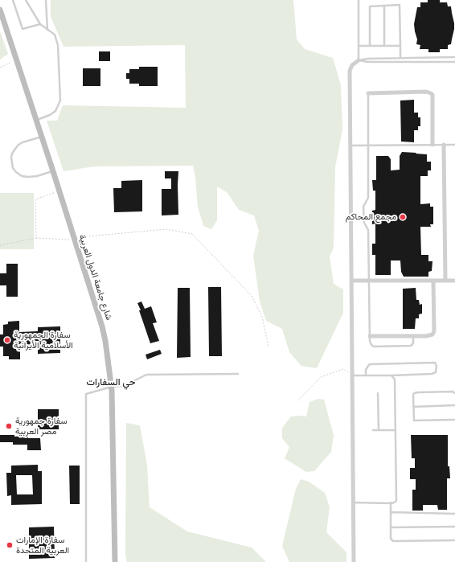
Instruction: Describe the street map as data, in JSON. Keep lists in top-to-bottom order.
{
  "streets": {
    "street": ["شارع جامعة الدول العربية"]
  },
  "districts": ["حي السفارات"],
  "places": [
    "مجمع المحاكم",
    "سفارة الجمهورية الأسلامية الأيرانية",
    "سفارة جمهورية مصر العربية",
    "سفارة الإمارات العربية المتحدة"
  ]
}
